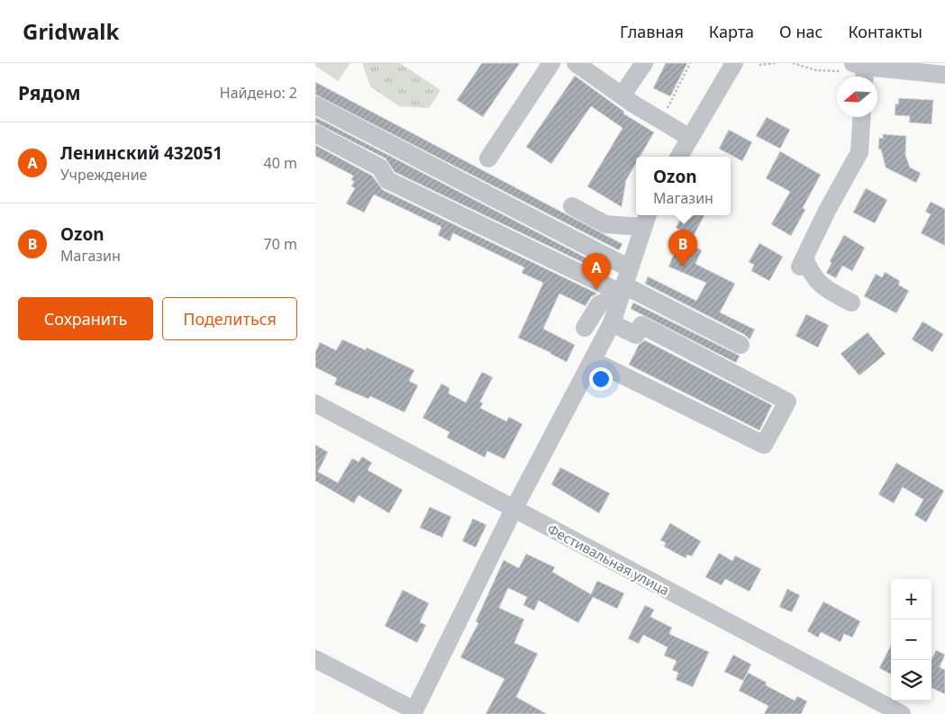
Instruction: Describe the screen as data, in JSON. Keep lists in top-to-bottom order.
{
  "streets": {
    "street": ["Фестивальная улица"]
  },
  "north": "left",
  "page": {
    "header": "Gridwalk",
    "nav": [
      "Главная",
      "Карта",
      "О нас",
      "Контакты"
    ],
    "heading": ["Рядом", "Найдено: 2"],
    "list": [
      {
        "mark": "A",
        "name": "Ленинский 432051",
        "note": "Учреждение",
        "value": "40 m"
      },
      {
        "mark": "B",
        "name": "Ozon",
        "note": "Магазин",
        "value": "70 m"
      }
    ],
    "popup": ["Ozon", "Магазин"],
    "pins": ["B", "A"],
    "buttons": ["Сохранить", "Поделиться"],
    "map_buttons": ["+", "−"]
  }
}
